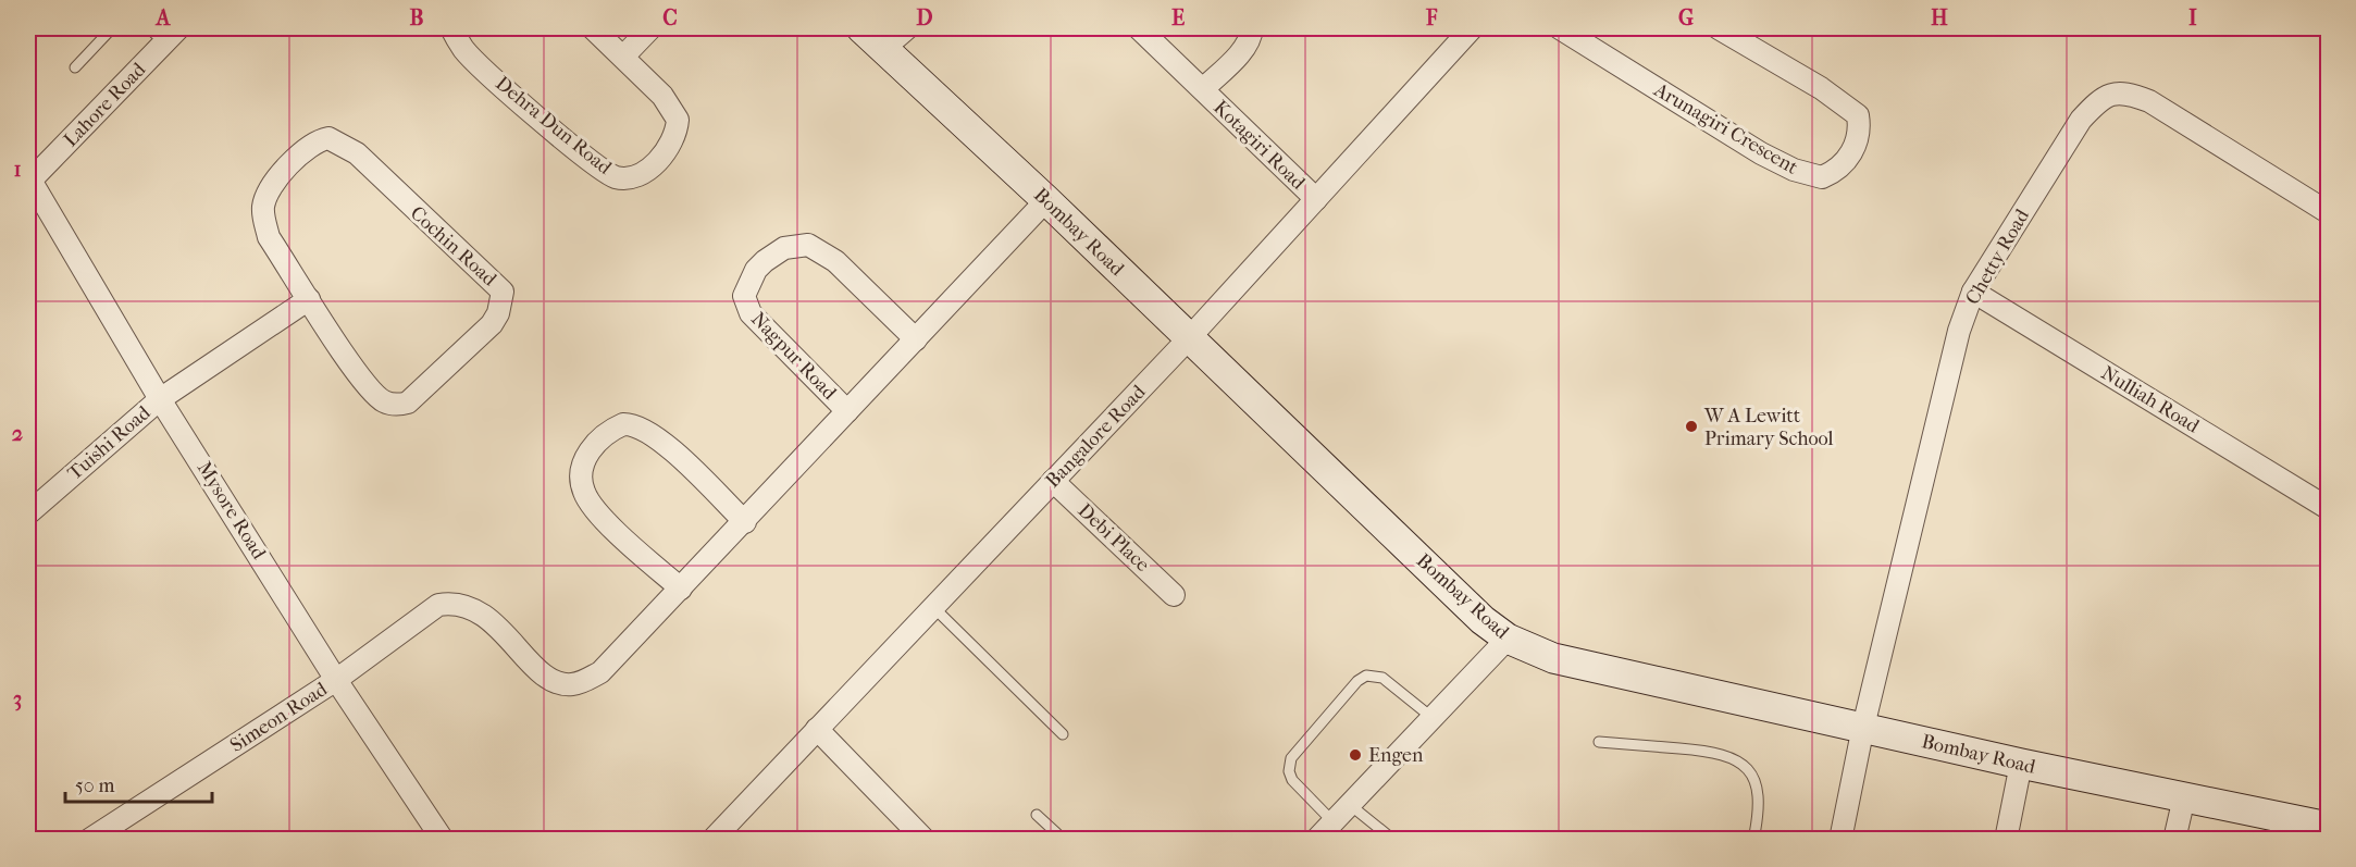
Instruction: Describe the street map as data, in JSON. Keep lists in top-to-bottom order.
{
  "streets": {
    "street": [
      "Lahore Road",
      "Dehra Dun Road",
      "Arunagiri Crescent",
      "Kotagiri Road",
      "Bombay Road",
      "Cochin Road",
      "Chetty Road",
      "Nagpur Road",
      "Nulliah Road",
      "Bangalore Road",
      "Tuishi Road",
      "Mysore Road",
      "Debi Place",
      "Simeon Road"
    ]
  },
  "crossings": [
    ["Lahore Road", "Mysore Road"],
    ["Kotagiri Road", "Bangalore Road"],
    ["Bombay Road", "Chetty Road"],
    ["Bombay Road", "Nagpur Road"],
    ["Bombay Road", "Bangalore Road"],
    ["Chetty Road", "Nulliah Road"],
    ["Nagpur Road", "Mysore Road"],
    ["Nagpur Road", "Simeon Road"],
    ["Bangalore Road", "Debi Place"],
    ["Tuishi Road", "Mysore Road"],
    ["Mysore Road", "Simeon Road"]
  ],
  "places": ["W A Lewitt Primary School", "Engen"],
  "scale_bar": "50 m",
  "grid": {
    "columns": [
      "A",
      "B",
      "C",
      "D",
      "E",
      "F",
      "G",
      "H",
      "I"
    ],
    "rows": ["1", "2", "3"]
  }
}
